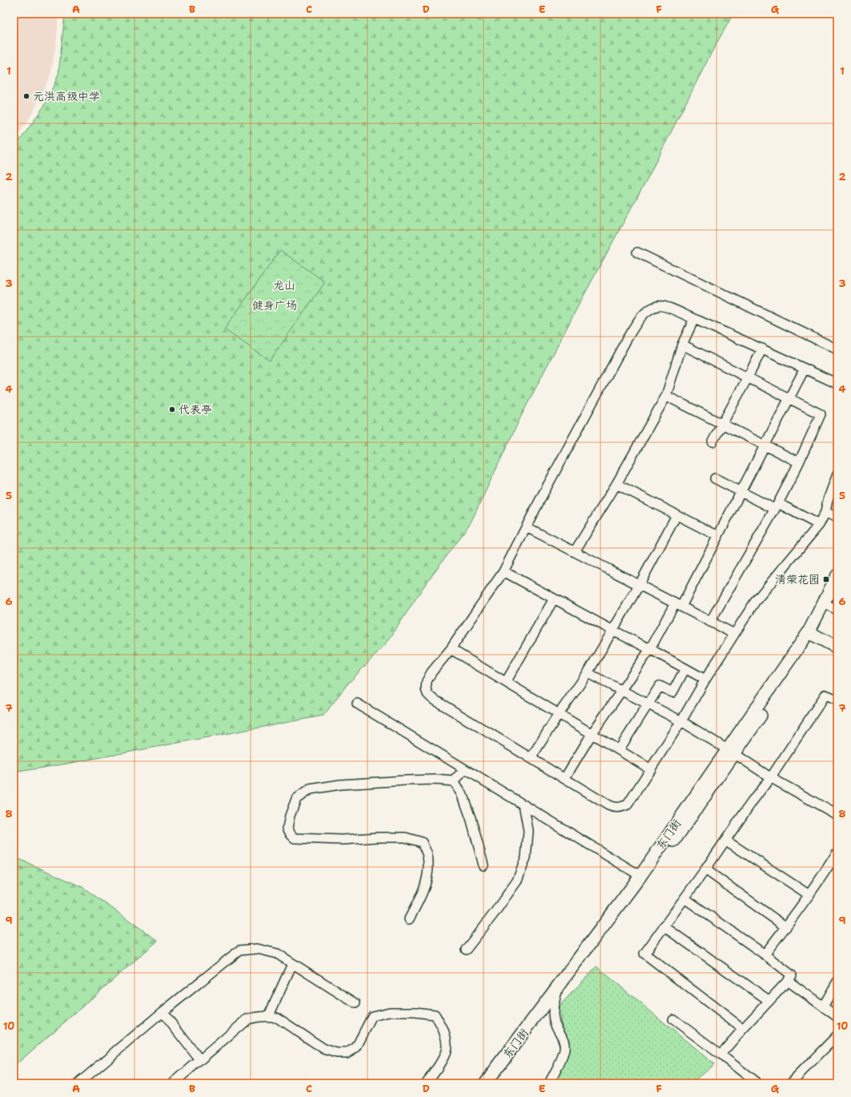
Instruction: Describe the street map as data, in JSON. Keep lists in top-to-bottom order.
{
  "streets": {
    "street": ["东门街"]
  },
  "parks": ["龙山", "健身广场"],
  "places": {
    "other": ["元洪高级中学", "代表亭"],
    "transit": ["清荣花园"]
  },
  "grid": {
    "columns": [
      "A",
      "B",
      "C",
      "D",
      "E",
      "F",
      "G"
    ],
    "rows": [
      "1",
      "2",
      "3",
      "4",
      "5",
      "6",
      "7",
      "8",
      "9",
      "10"
    ]
  }
}
